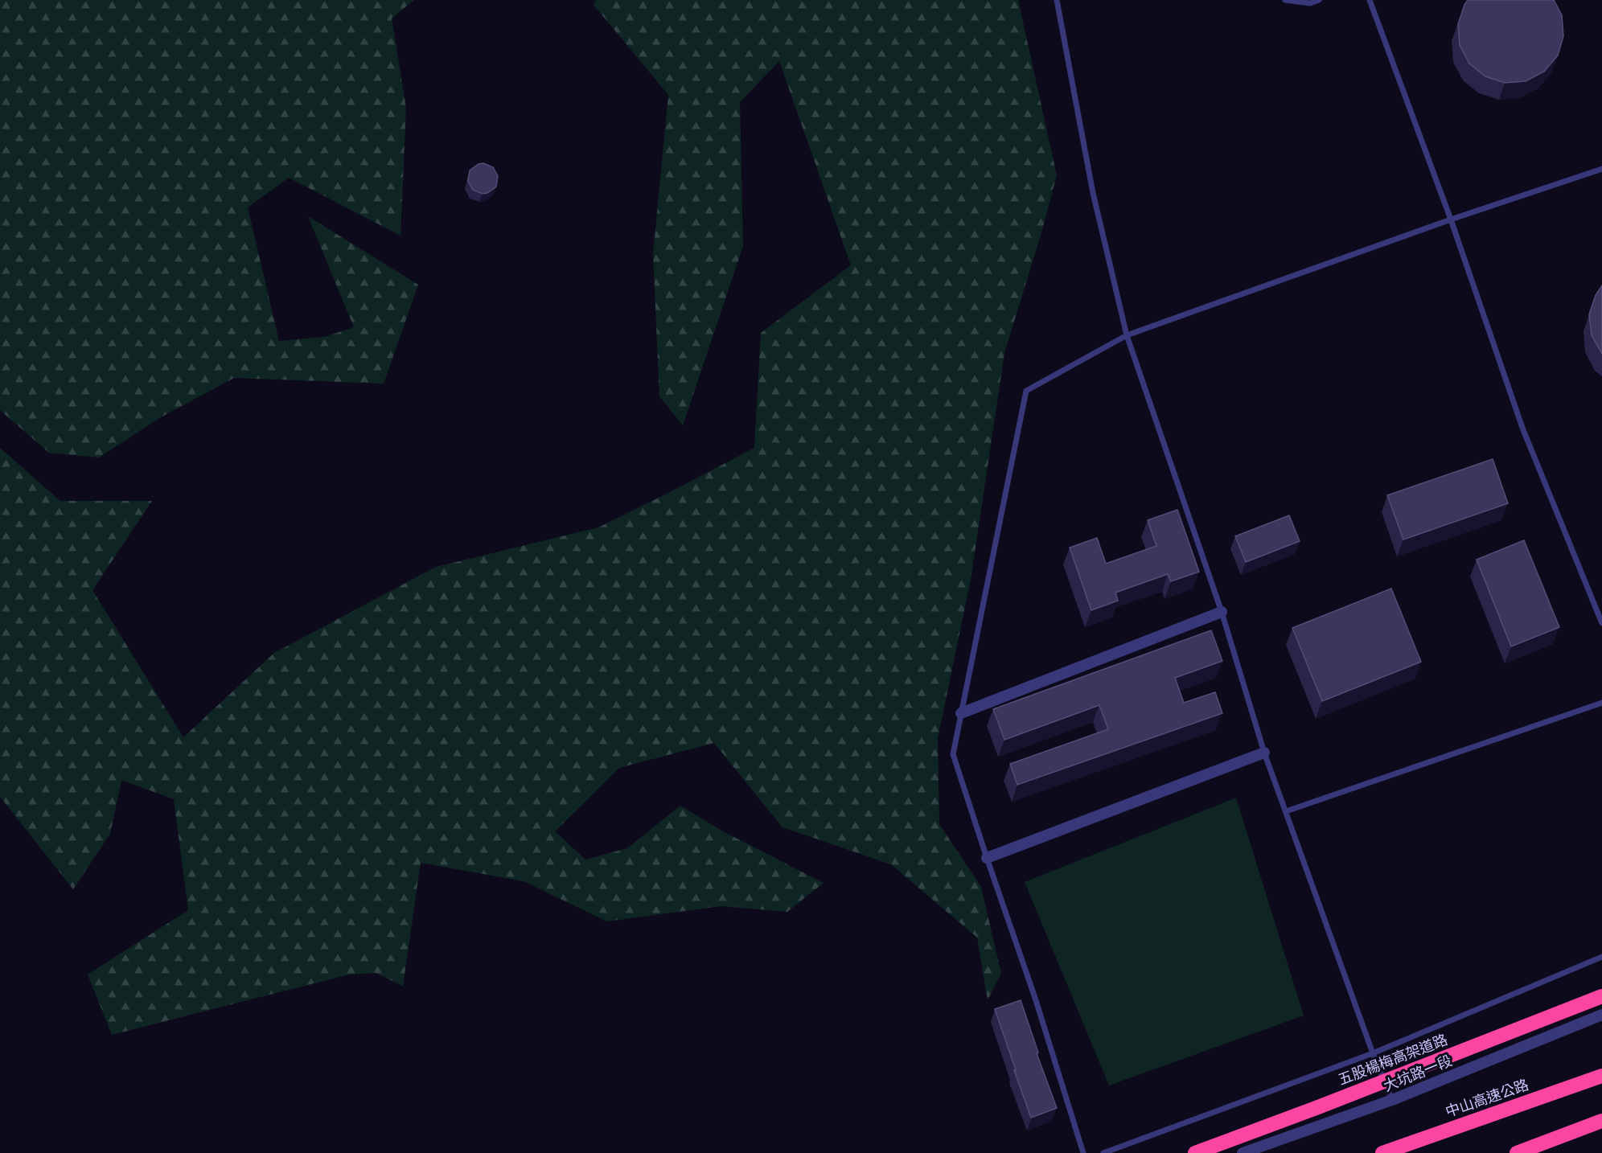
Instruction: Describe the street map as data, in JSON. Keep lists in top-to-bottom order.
{
  "streets": {
    "highway": ["五股楊梅高架道路", "中山高速公路"],
    "street": ["大坑路一段"]
  }
}
